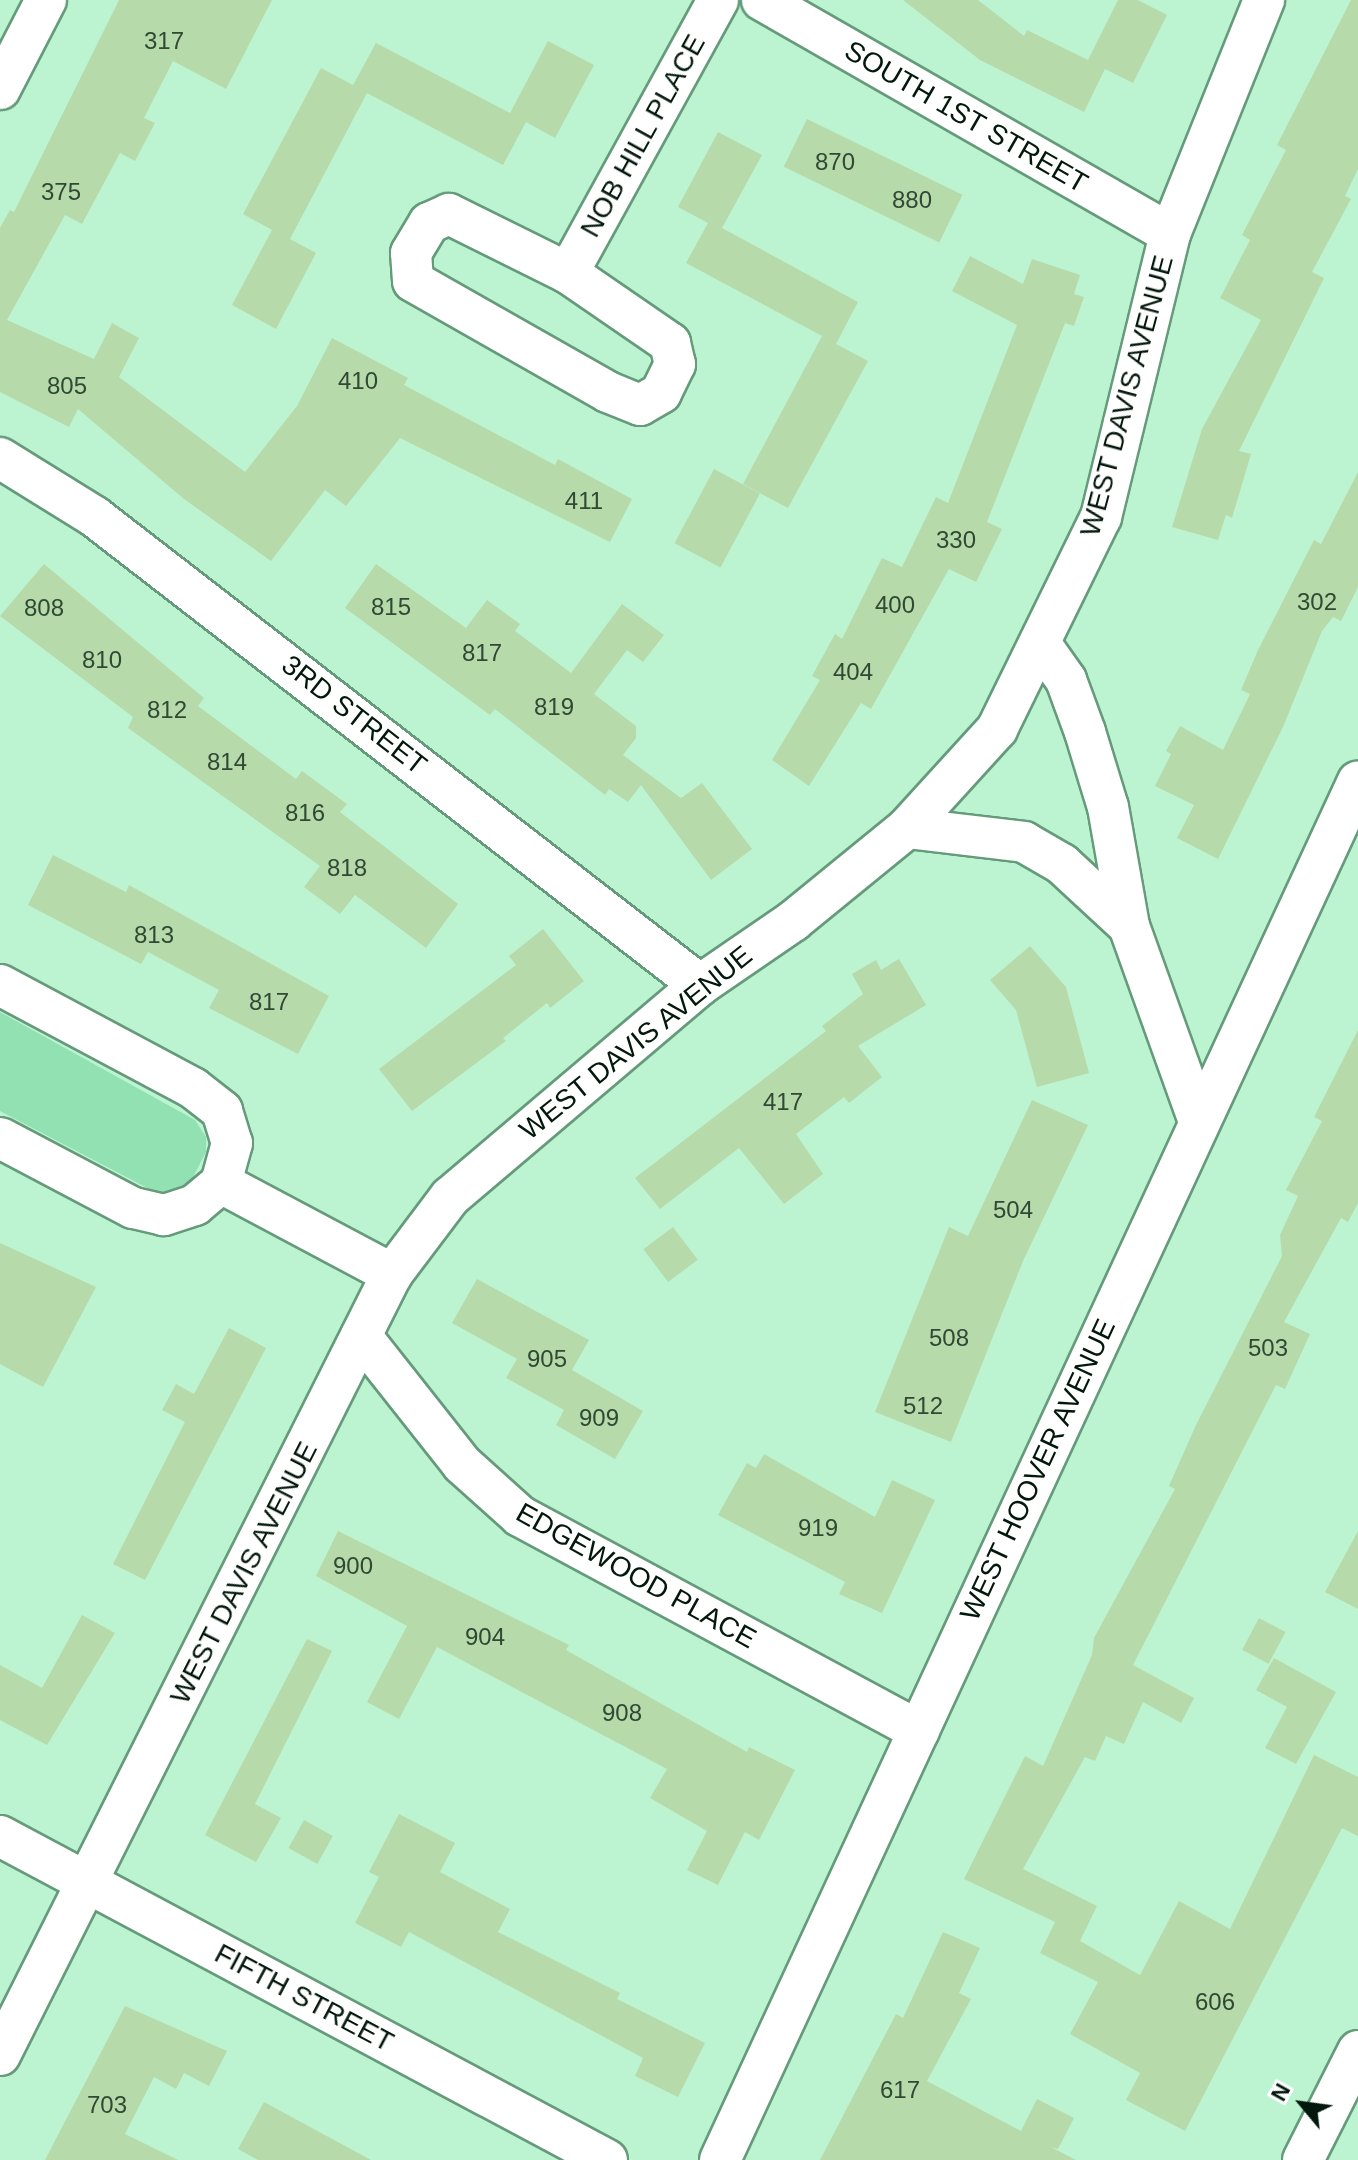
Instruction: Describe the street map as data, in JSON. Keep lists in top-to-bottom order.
{
  "streets": {
    "street": [
      "SOUTH 1ST STREET",
      "NOB HILL PLACE",
      "WEST DAVIS AVENUE",
      "3RD STREET",
      "WEST HOOVER AVENUE",
      "EDGEWOOD PLACE",
      "FIFTH STREET"
    ]
  },
  "crossings": [
    ["SOUTH 1ST STREET", "WEST DAVIS AVENUE"],
    ["WEST DAVIS AVENUE", "3RD STREET"],
    ["WEST DAVIS AVENUE", "EDGEWOOD PLACE"],
    ["WEST DAVIS AVENUE", "FIFTH STREET"],
    ["WEST HOOVER AVENUE", "EDGEWOOD PLACE"]
  ],
  "house_numbers": [
    "317",
    "870",
    "375",
    "880",
    "410",
    "805",
    "411",
    "330",
    "302",
    "400",
    "815",
    "808",
    "817",
    "810",
    "404",
    "819",
    "812",
    "814",
    "816",
    "818",
    "813",
    "817",
    "417",
    "504",
    "508",
    "503",
    "905",
    "512",
    "909",
    "919",
    "900",
    "904",
    "908",
    "606",
    "617",
    "703"
  ],
  "north": "top left"
}
